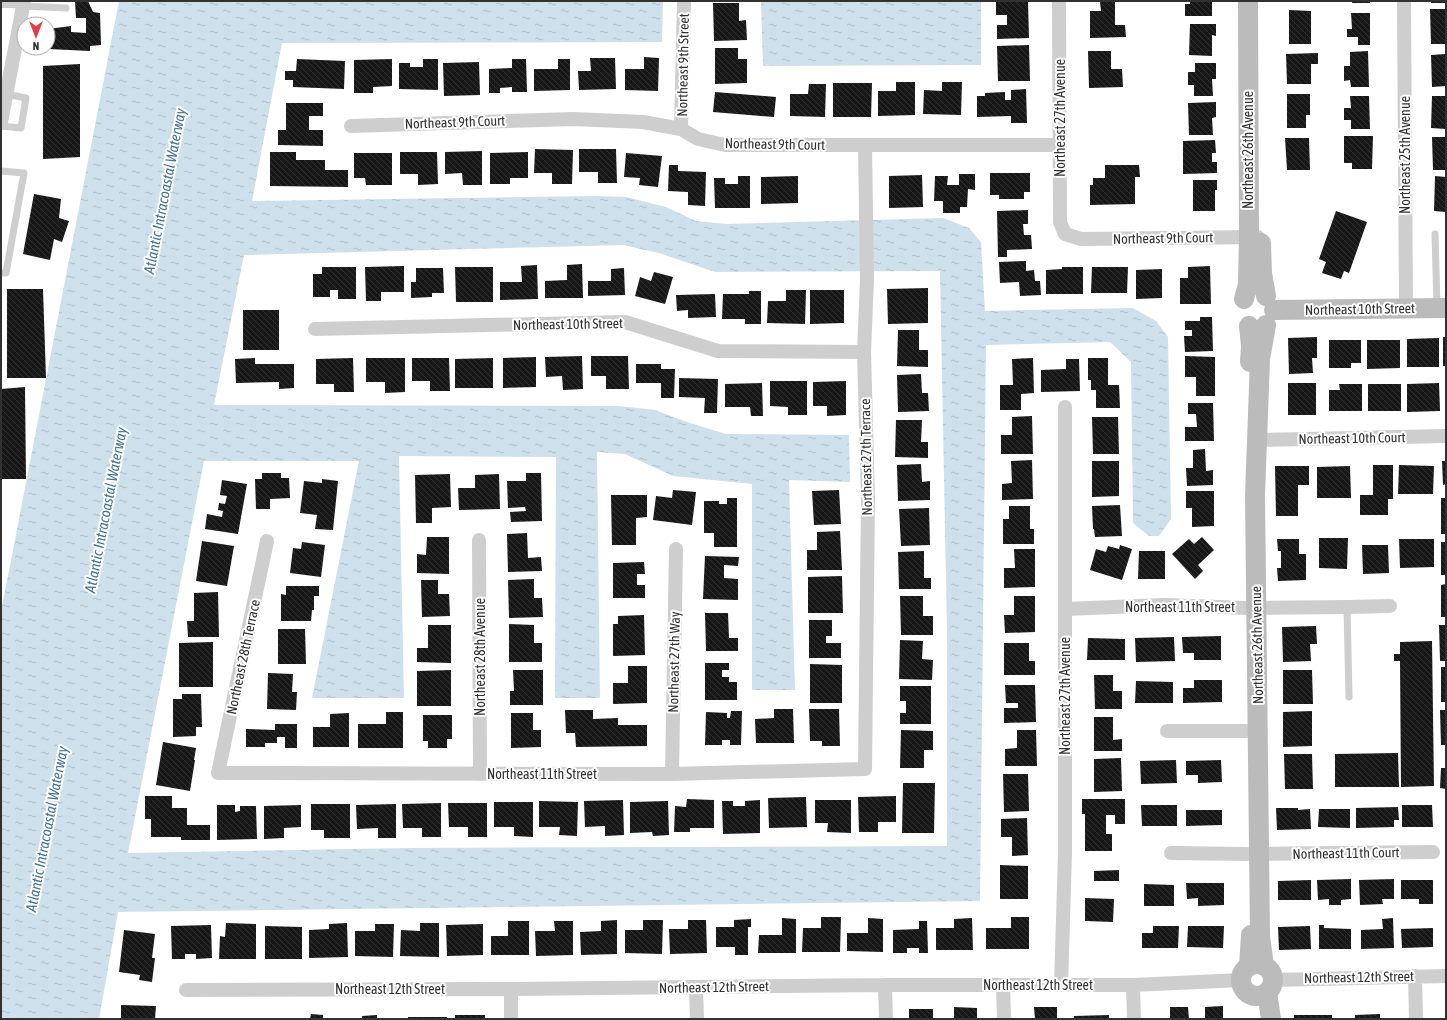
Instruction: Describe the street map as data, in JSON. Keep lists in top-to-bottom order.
{
  "streets": {
    "street": [
      "Northeast 9th Street",
      "Northeast 27th Avenue",
      "Northeast 9th Court",
      "Northeast 26th Avenue",
      "Northeast 25th Avenue",
      "Northeast 10th Street",
      "Northeast 10th Court",
      "Northeast 27th Terrace",
      "Northeast 11th Street",
      "Northeast 28th Terrace",
      "Northeast 28th Avenue",
      "Northeast 27th Way",
      "Northeast 11th Court",
      "Northeast 12th Street"
    ]
  },
  "crossings": [
    ["Northeast 9th Street", "Northeast 9th Court"],
    ["Northeast 27th Avenue", "Northeast 9th Court"],
    ["Northeast 27th Avenue", "Northeast 11th Street"],
    ["Northeast 27th Avenue", "Northeast 12th Street"],
    ["Northeast 9th Court", "Northeast 26th Avenue"],
    ["Northeast 9th Court", "Northeast 27th Terrace"],
    ["Northeast 26th Avenue", "Northeast 10th Street"],
    ["Northeast 26th Avenue", "Northeast 10th Court"],
    ["Northeast 26th Avenue", "Northeast 11th Street"],
    ["Northeast 26th Avenue", "Northeast 11th Court"],
    ["Northeast 26th Avenue", "Northeast 12th Street"],
    ["Northeast 25th Avenue", "Northeast 10th Street"],
    ["Northeast 10th Street", "Northeast 27th Terrace"],
    ["Northeast 27th Terrace", "Northeast 11th Street"],
    ["Northeast 11th Street", "Northeast 28th Terrace"],
    ["Northeast 11th Street", "Northeast 28th Avenue"],
    ["Northeast 11th Street", "Northeast 27th Way"]
  ],
  "water": ["Atlantic Intracoastal Waterway"],
  "north": "bottom"
}
